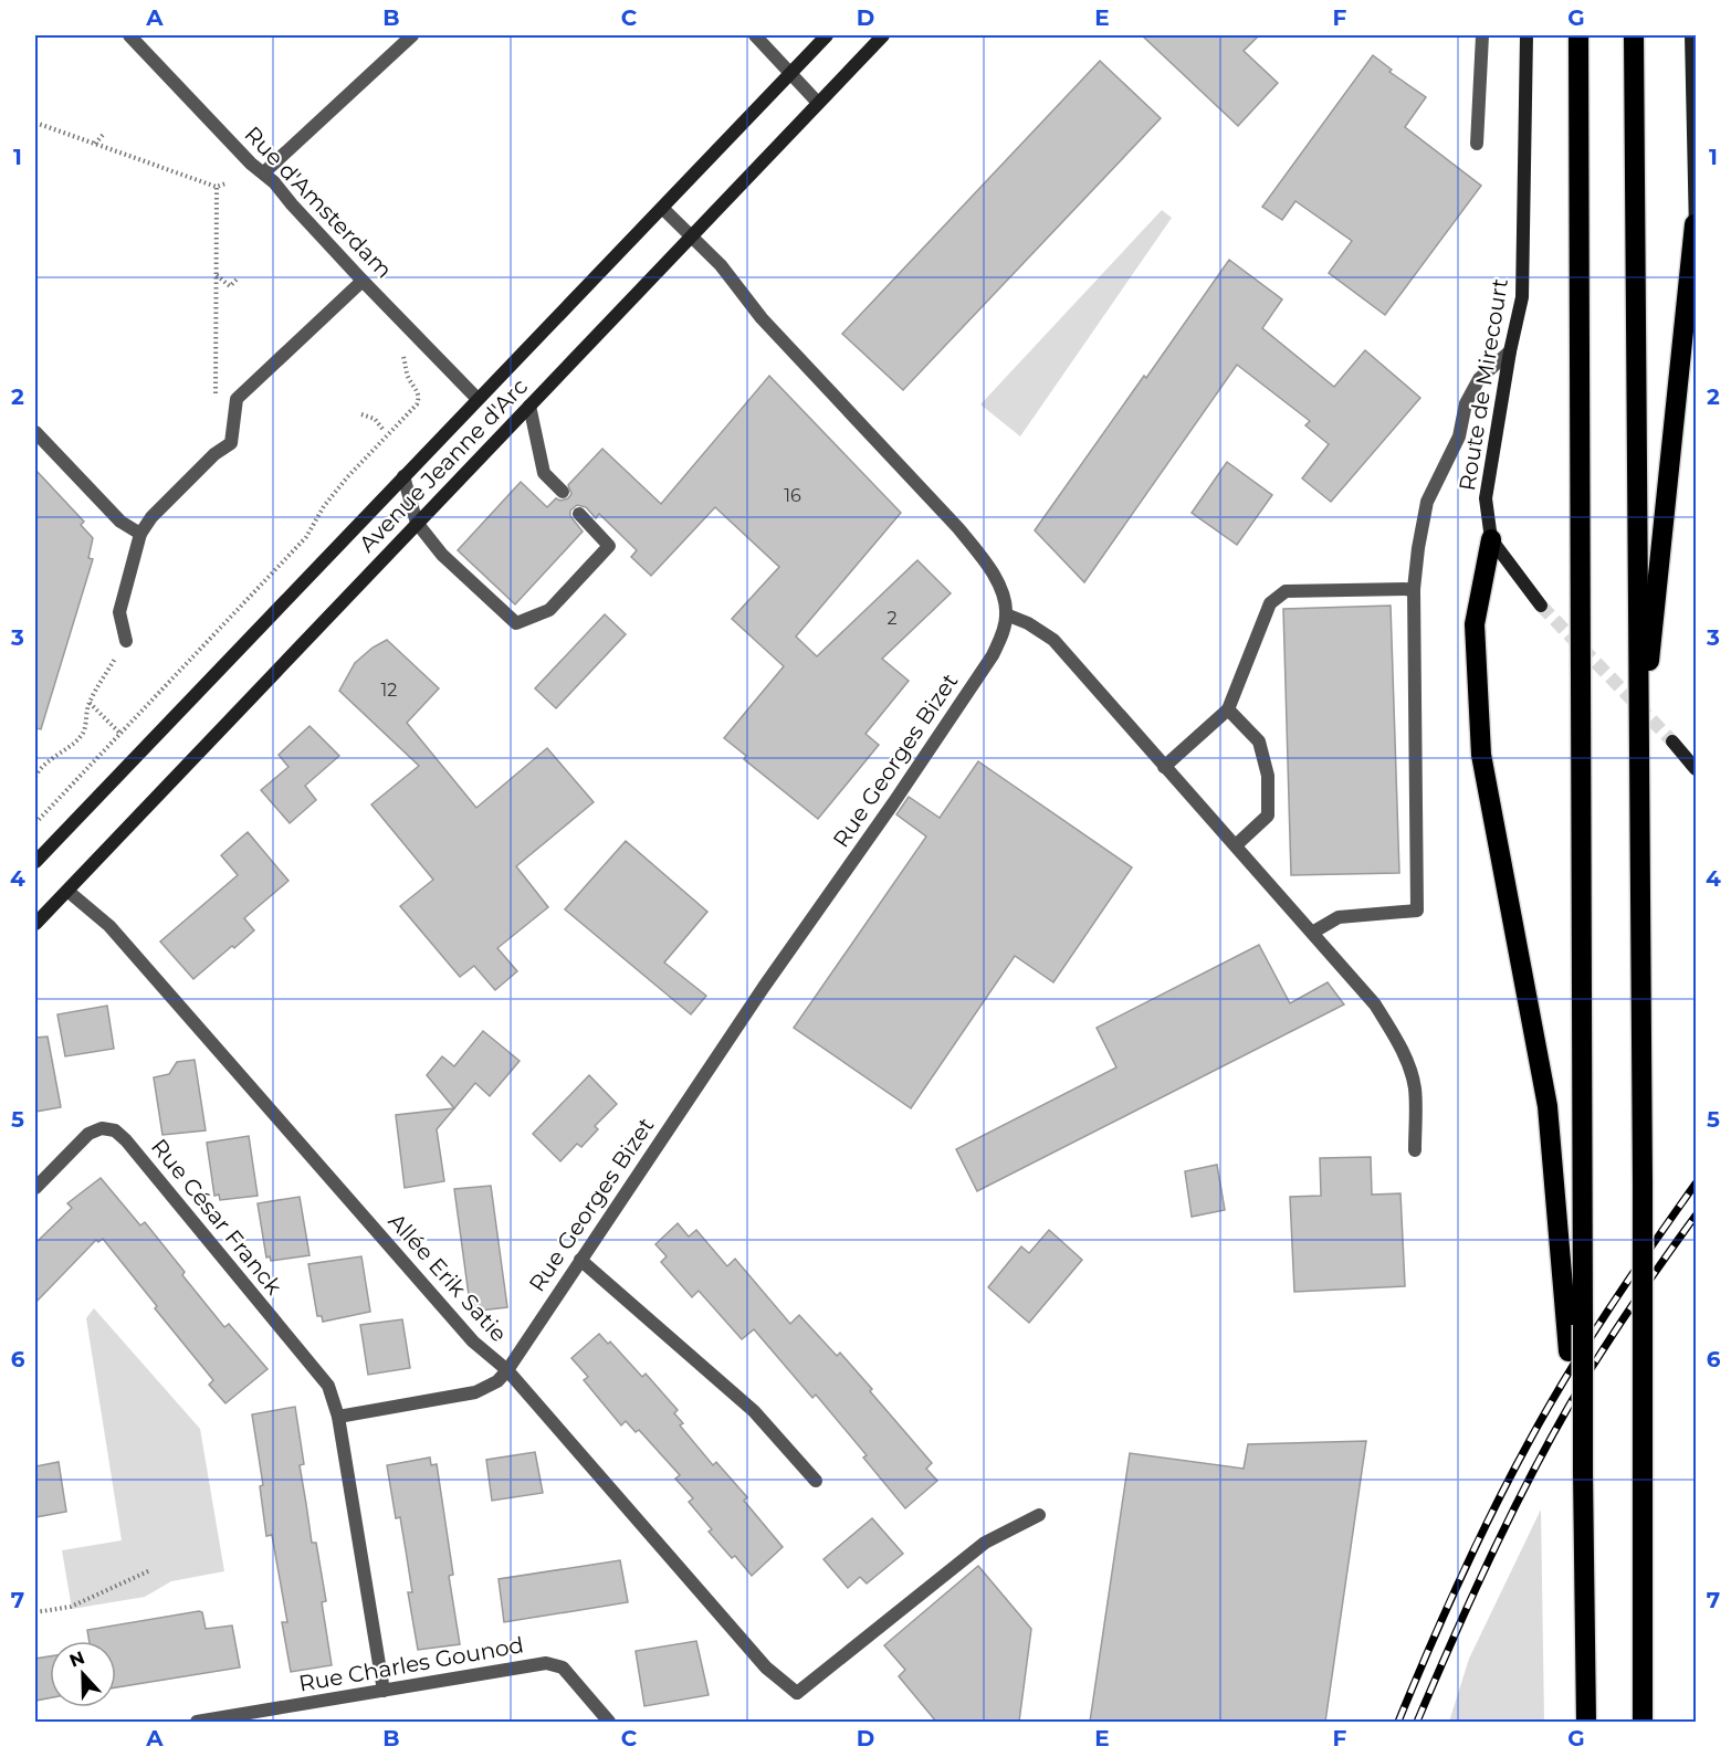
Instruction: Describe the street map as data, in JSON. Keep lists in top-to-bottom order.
{
  "streets": {
    "main road": ["Route de Mirecourt", "Avenue Jeanne d'Arc"],
    "street": [
      "Rue d'Amsterdam",
      "Rue Georges Bizet",
      "Rue César Franck",
      "Allée Erik Satie",
      "Rue Charles Gounod"
    ]
  },
  "crossings": [
    ["Rue d'Amsterdam", "Avenue Jeanne d'Arc"],
    ["Avenue Jeanne d'Arc", "Allée Erik Satie"],
    ["Rue Georges Bizet", "Allée Erik Satie"],
    ["Rue César Franck", "Rue Charles Gounod"]
  ],
  "house_numbers": ["16", "2", "12"],
  "north": "top",
  "grid": {
    "columns": [
      "A",
      "B",
      "C",
      "D",
      "E",
      "F",
      "G"
    ],
    "rows": [
      "1",
      "2",
      "3",
      "4",
      "5",
      "6",
      "7"
    ]
  }
}
